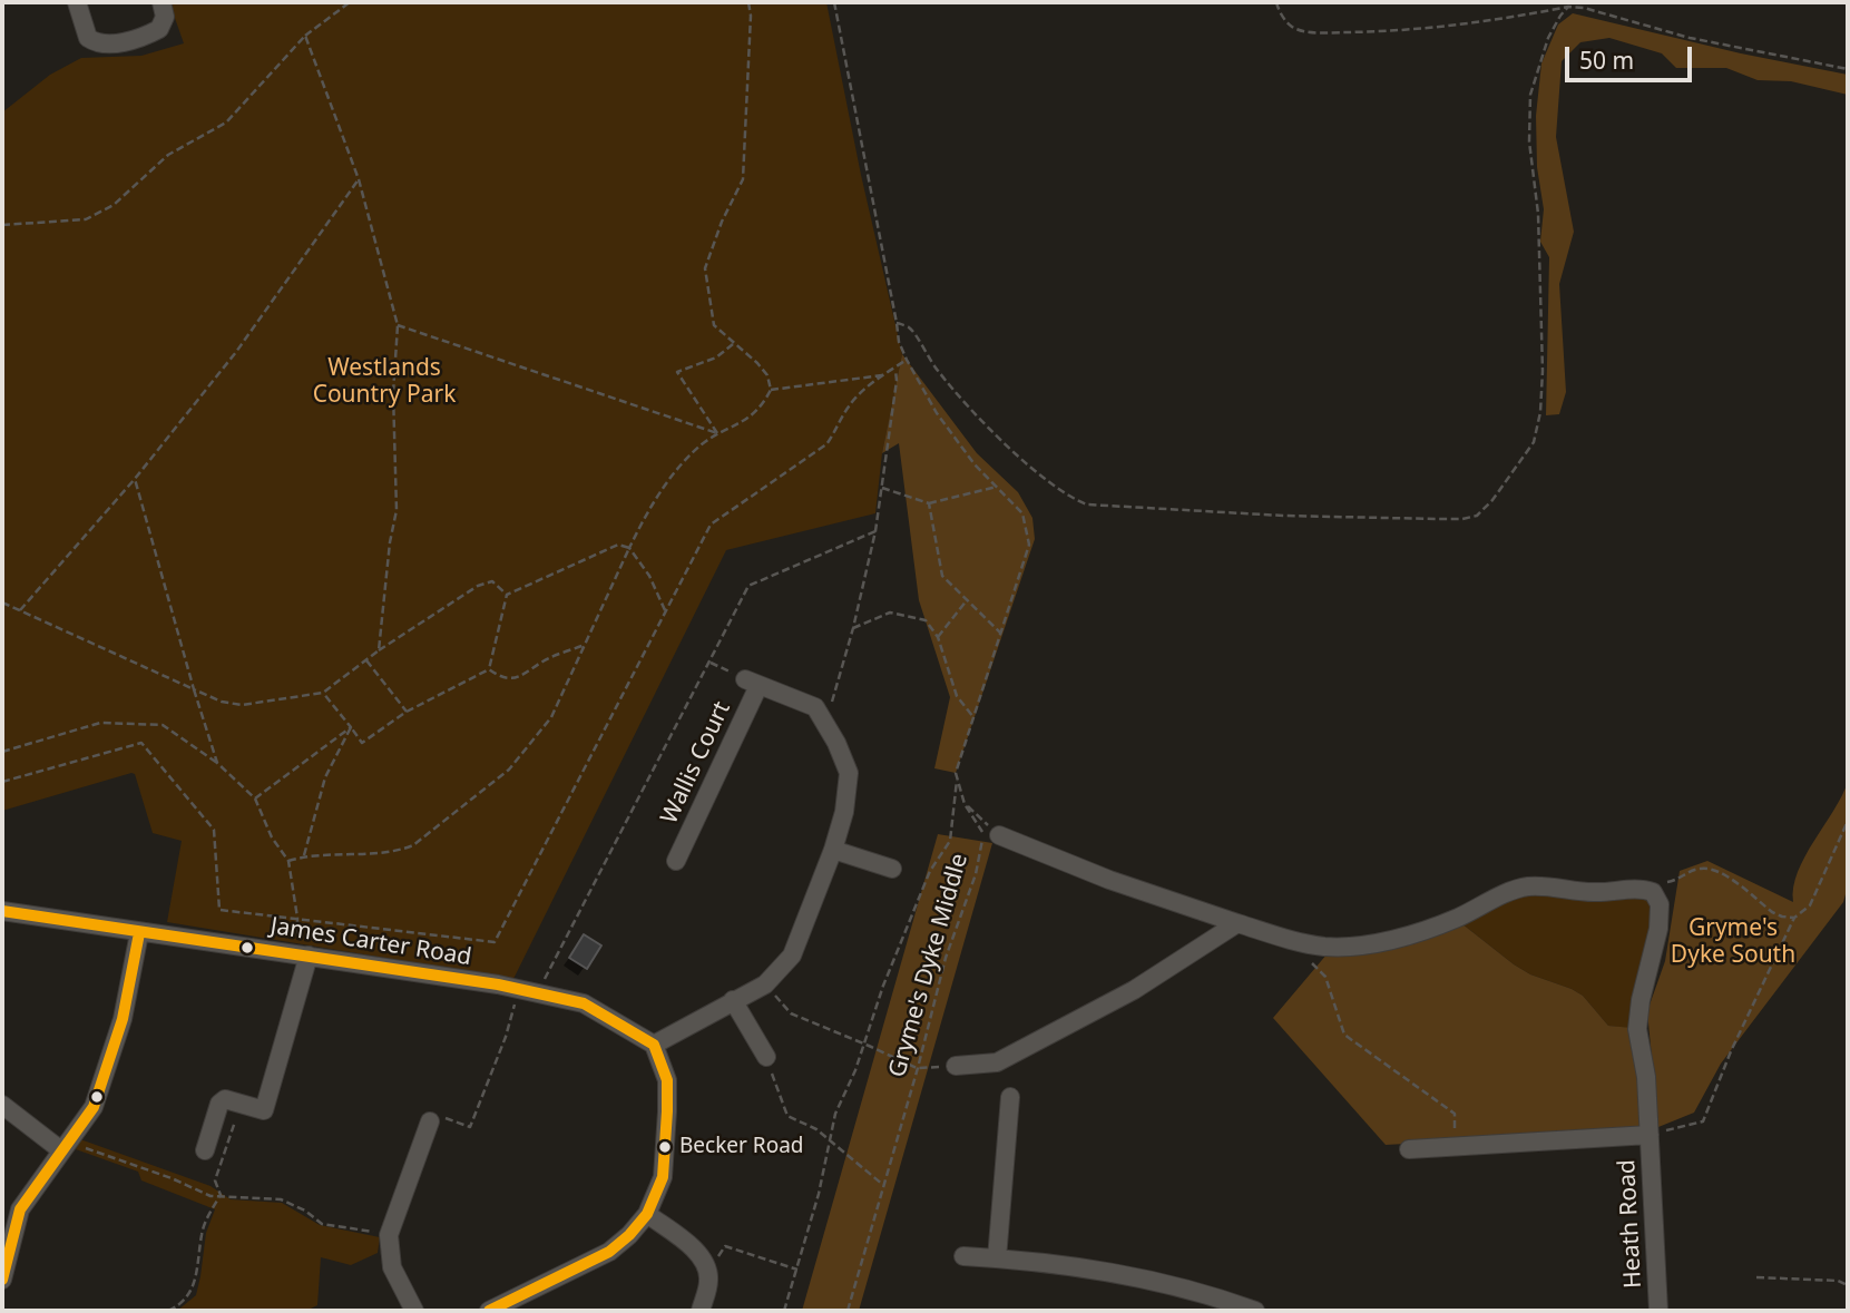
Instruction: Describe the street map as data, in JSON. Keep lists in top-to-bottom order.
{
  "streets": {
    "street": ["Wallis Court", "James Carter Road", "Heath Road"],
    "path": ["Gryme's Dyke Middle"]
  },
  "parks": ["Westlands Country Park", "Gryme's Dyke South"],
  "places": ["Becker Road"],
  "scale_bar": "50 m"
}
